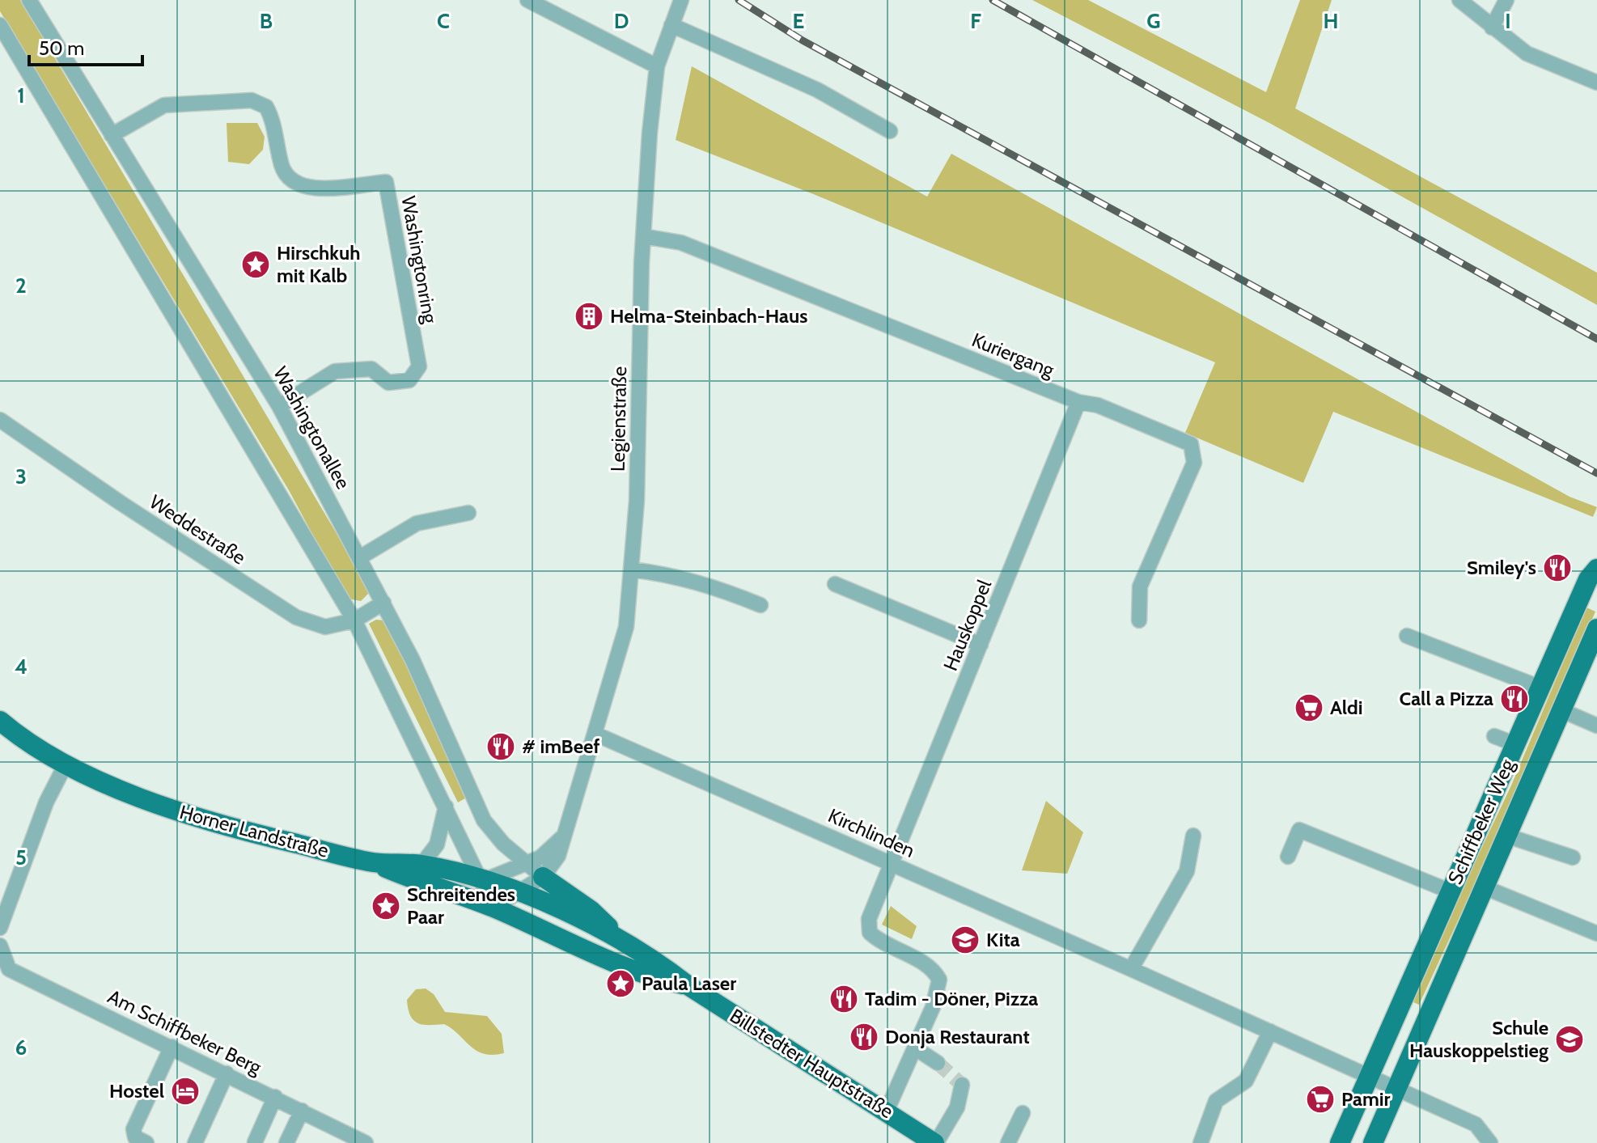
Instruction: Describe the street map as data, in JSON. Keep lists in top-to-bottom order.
{
  "streets": {
    "main road": ["Schiffbeker Weg", "Horner Landstraße", "Billstedter Hauptstraße"],
    "street": [
      "Washingtonring",
      "Kuriergang",
      "Legienstraße",
      "Washingtonallee",
      "Weddestraße",
      "Hauskoppel",
      "Kirchlinden",
      "Am Schiffbeker Berg"
    ]
  },
  "crossings": [
    ["Washingtonring", "Washingtonallee"],
    ["Kuriergang", "Legienstraße"],
    ["Kuriergang", "Hauskoppel"],
    ["Legienstraße", "Washingtonallee"],
    ["Legienstraße", "Horner Landstraße"],
    ["Legienstraße", "Kirchlinden"],
    ["Legienstraße", "Billstedter Hauptstraße"],
    ["Washingtonallee", "Weddestraße"],
    ["Washingtonallee", "Billstedter Hauptstraße"],
    ["Hauskoppel", "Kirchlinden"],
    ["Schiffbeker Weg", "Kirchlinden"],
    ["Horner Landstraße", "Billstedter Hauptstraße"]
  ],
  "places": {
    "place": ["Hirschkuh mit Kalb", "Schreitendes Paar", "Paula Laser"],
    "building": ["Helma-Steinbach-Haus"],
    "restaurant": [
      "Smiley's",
      "Call a Pizza",
      "# imBeef",
      "Tadim - Döner, Pizza",
      "Donja Restaurant"
    ],
    "supermarket": ["Aldi", "Pamir"],
    "school or university": ["Kita", "Schule Hauskoppelstieg"],
    "hotel": ["Hostel"]
  },
  "scale_bar": "50 m",
  "grid": {
    "columns": [
      "B",
      "C",
      "D",
      "E",
      "F",
      "G",
      "H",
      "I"
    ],
    "rows": [
      "1",
      "2",
      "3",
      "4",
      "5",
      "6"
    ]
  }
}
